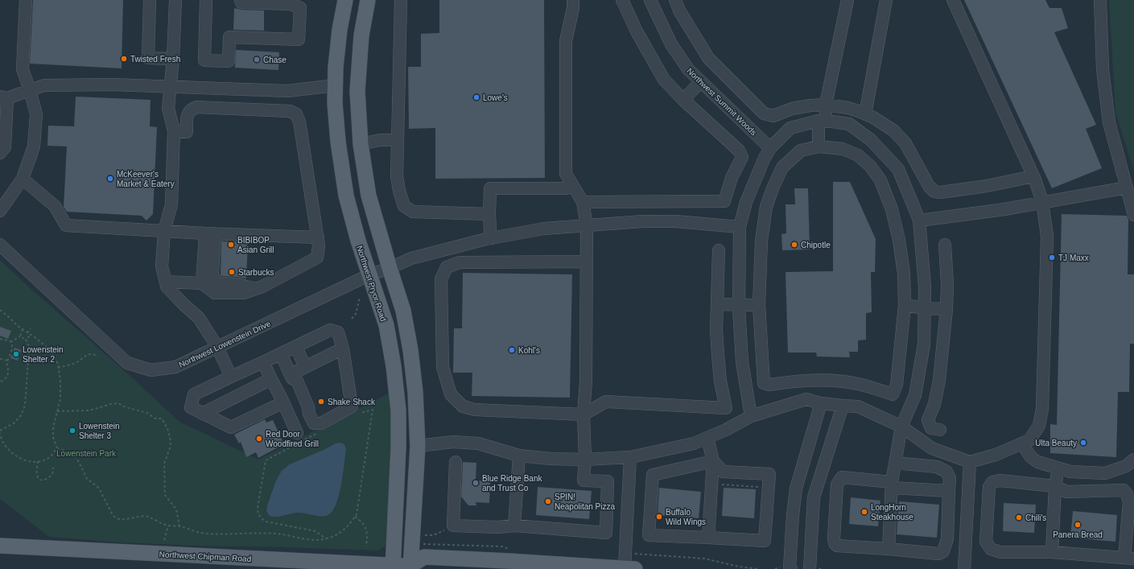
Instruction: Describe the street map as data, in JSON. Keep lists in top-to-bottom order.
{
  "streets": {
    "main road": ["Northwest Pryor Road", "Northwest Chipman Road"],
    "street": ["Northwest Summit Woods", "Northwest Lowenstein Drive"]
  },
  "crossings": [
    ["Northwest Pryor Road", "Northwest Lowenstein Drive"],
    ["Northwest Pryor Road", "Northwest Chipman Road"]
  ],
  "parks": ["Lowenstein Park"],
  "places": [
    "Twisted Fresh",
    "Chase",
    "Lowe's",
    "McKeever's Market & Eatery",
    "BIBIBOP Asian Grill",
    "Chipotle",
    "TJ Maxx",
    "Starbucks",
    "Kohl's",
    "Lowenstein Shelter 2",
    "Shake Shack",
    "Lowenstein Shelter 3",
    "Red Door Woodfired Grill",
    "Ulta Beauty",
    "Blue Ridge Bank and Trust Co",
    "SPIN! Neapolitan Pizza",
    "LongHorn Steakhouse",
    "Buffalo Wild Wings",
    "Chili's",
    "Panera Bread"
  ]
}
